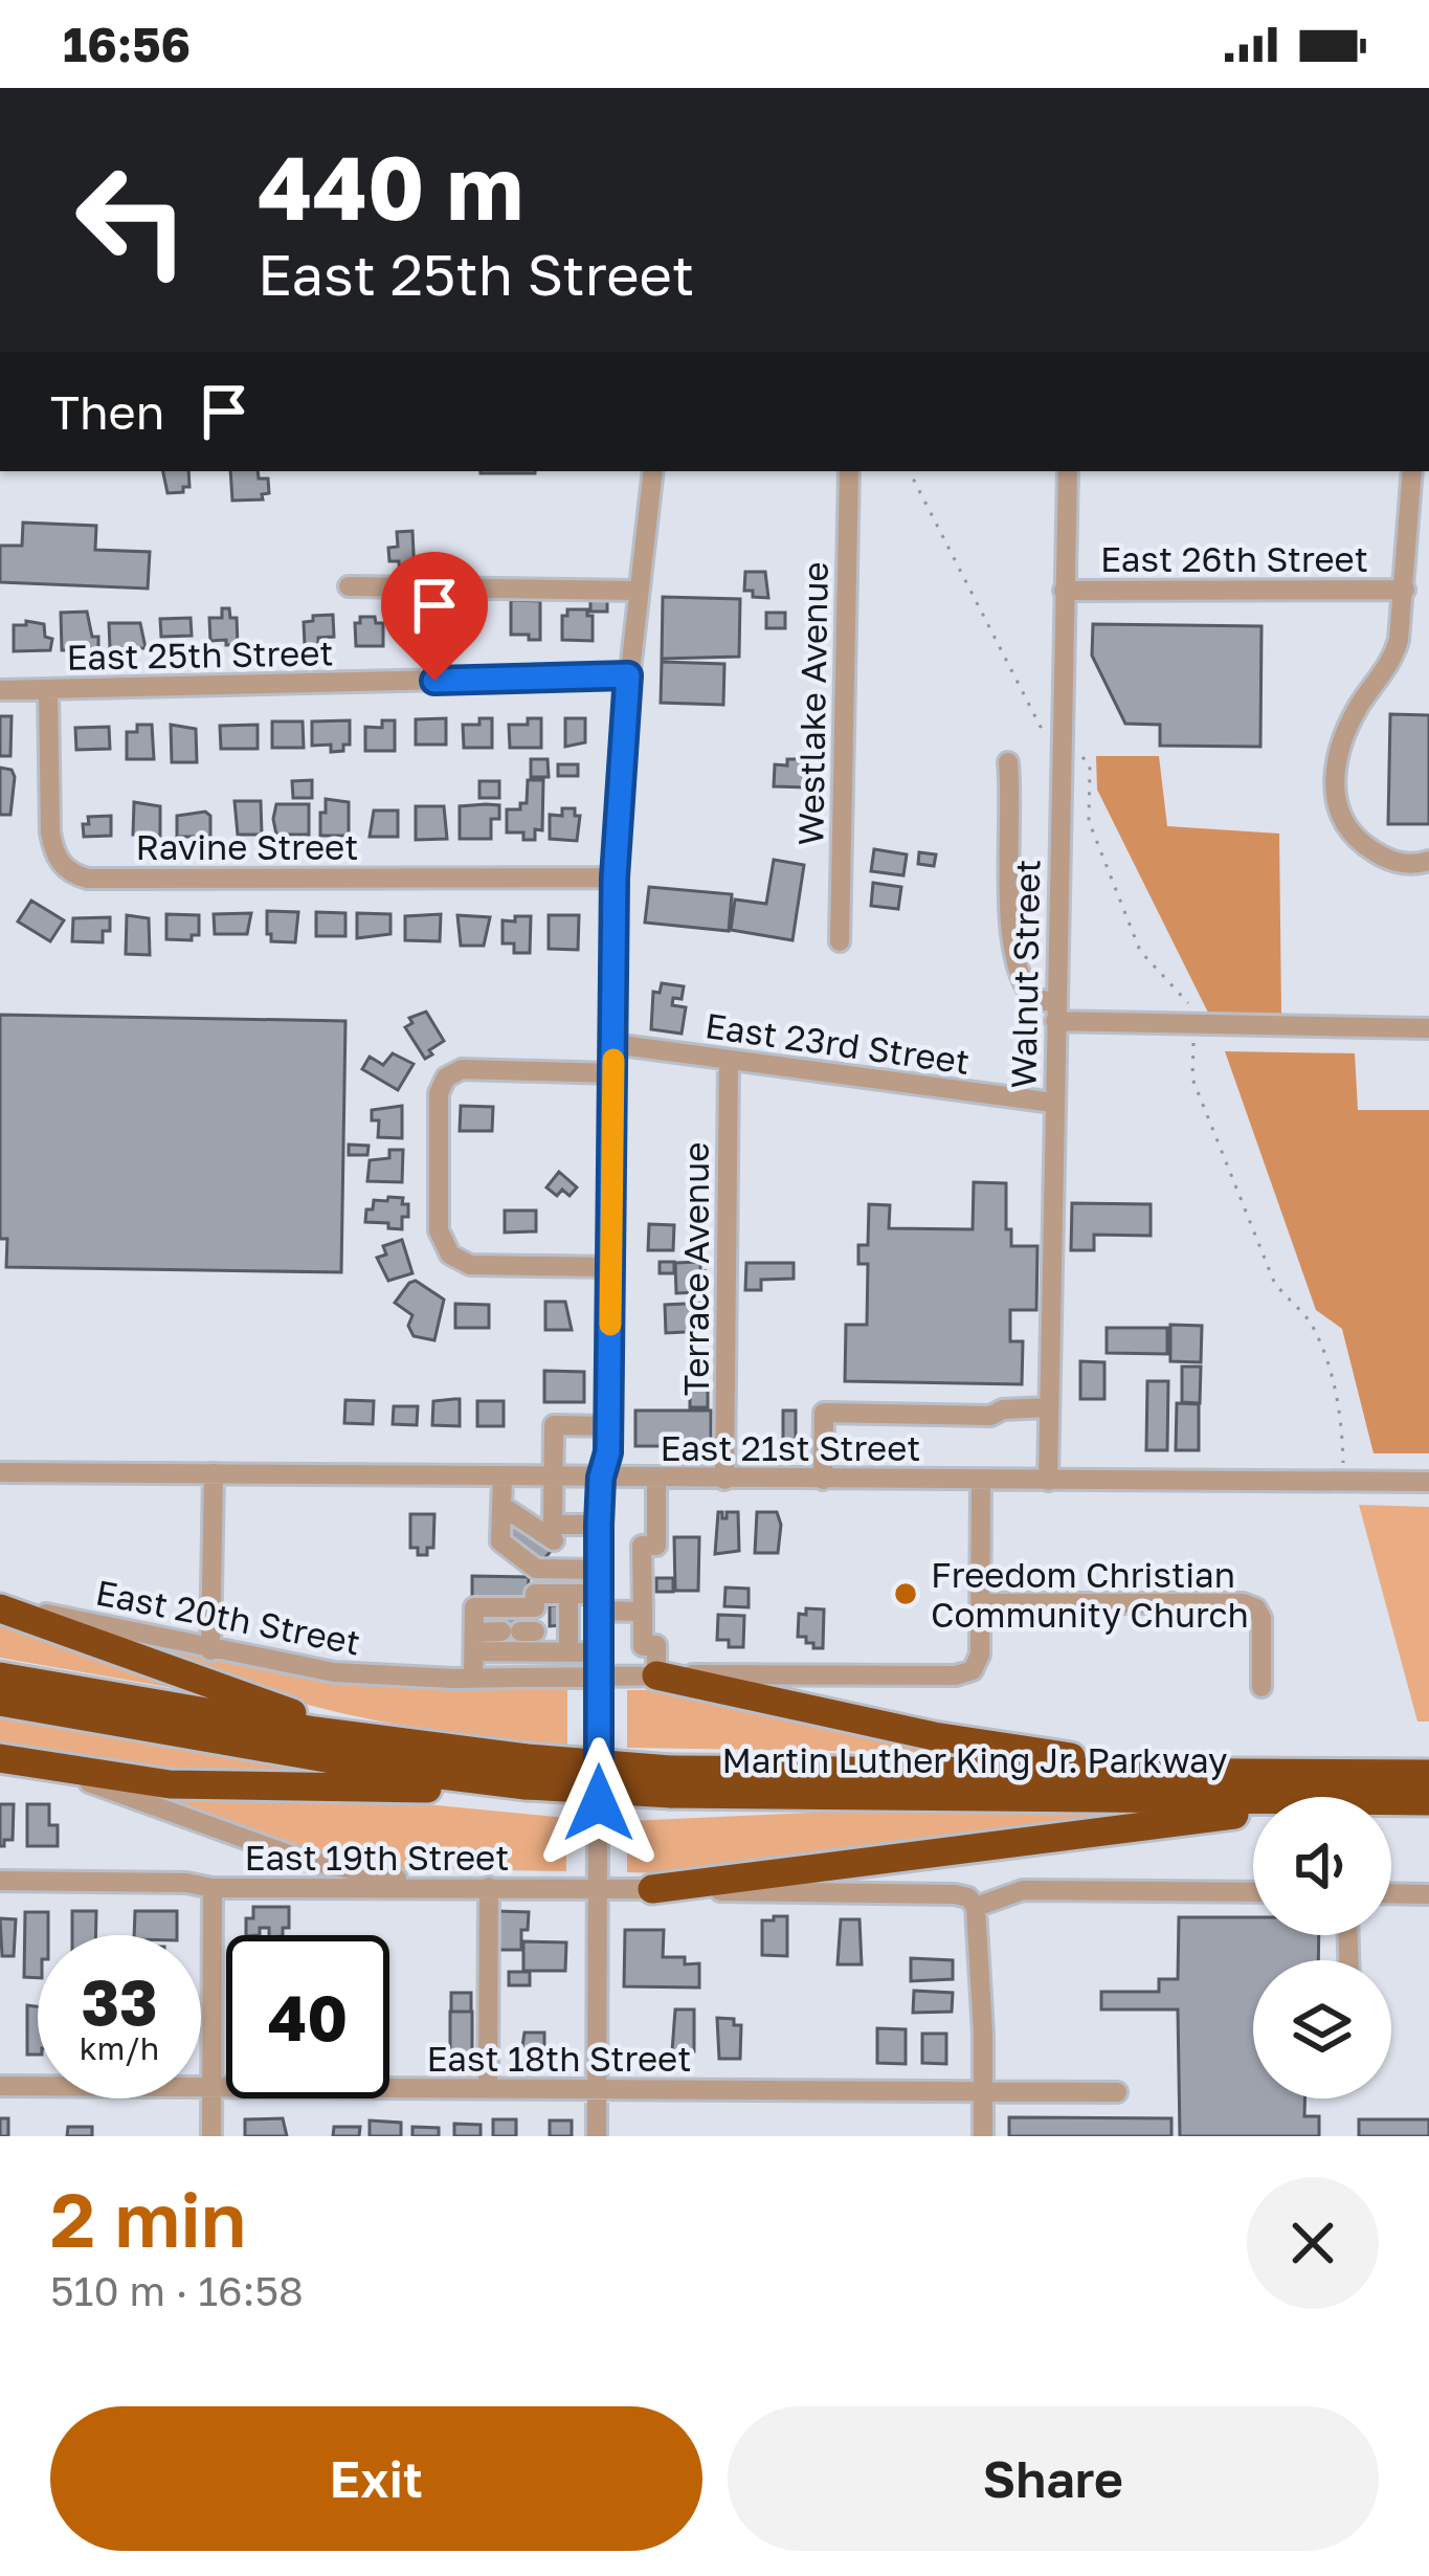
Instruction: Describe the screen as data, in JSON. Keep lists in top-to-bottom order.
{
  "streets": {
    "highway": ["Martin Luther King Jr. Parkway"],
    "street": [
      "East 26th Street",
      "East 25th Street",
      "Westlake Avenue",
      "Ravine Street",
      "Walnut Street",
      "East 23rd Street",
      "Terrace Avenue",
      "East 21st Street",
      "East 20th Street",
      "East 19th Street",
      "East 18th Street"
    ]
  },
  "crossings": [
    ["East 26th Street", "Walnut Street"],
    ["East 25th Street", "Ravine Street"],
    ["Walnut Street", "East 23rd Street"],
    ["Walnut Street", "East 21st Street"],
    ["East 23rd Street", "Terrace Avenue"],
    ["Terrace Avenue", "East 21st Street"]
  ],
  "places": ["Freedom Christian Community Church"],
  "page": {
    "status": "16:56",
    "turn": ["440 m", "East 25th Street"],
    "then": "Then",
    "speed": "33 km/h",
    "limit": "40",
    "heading": ["2 min", "510 m · 16:58"],
    "buttons": ["Exit", "Share"]
  }
}
